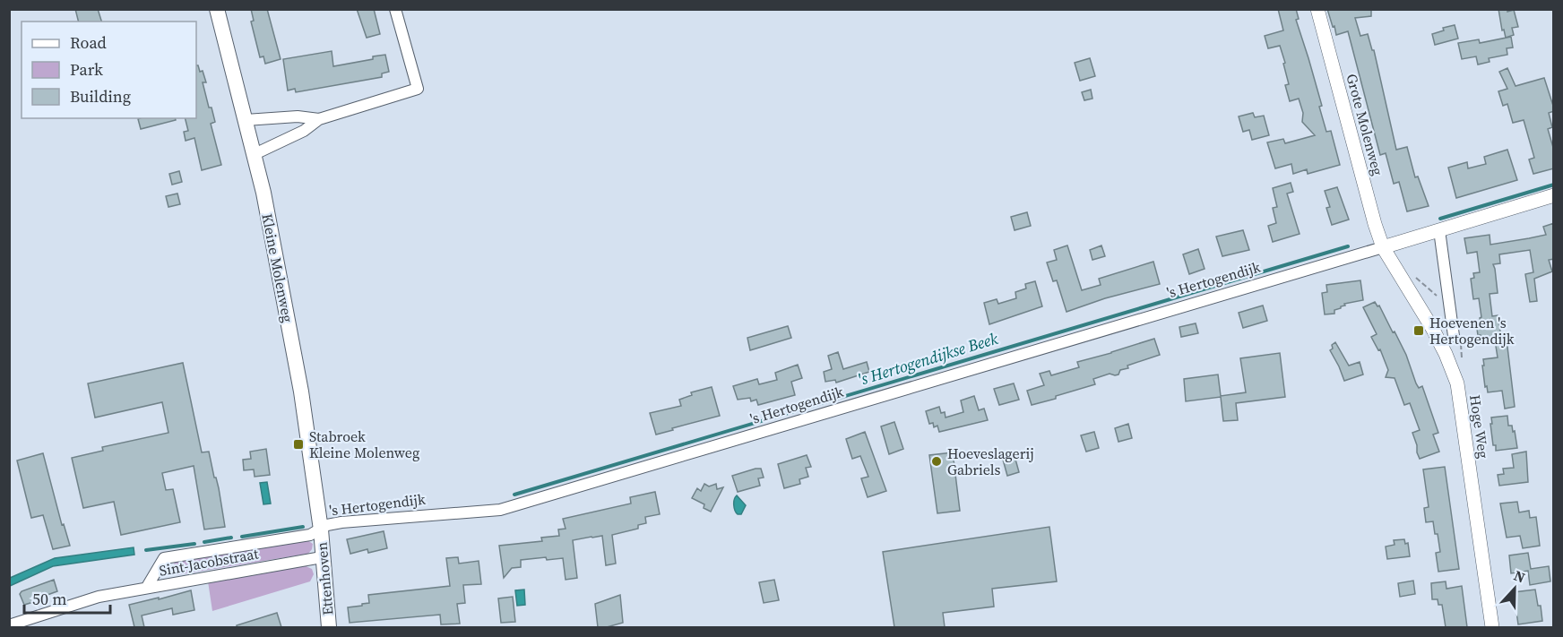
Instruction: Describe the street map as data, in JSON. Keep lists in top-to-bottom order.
{
  "streets": {
    "main road": ["Kleine Molenweg", "Ettenhoven"],
    "street": [
      "Grote Molenweg",
      "'s Hertogendijk",
      "Hoge Weg",
      "Sint-Jacobstraat"
    ]
  },
  "crossings": [
    ["Grote Molenweg", "'s Hertogendijk"],
    ["Grote Molenweg", "Hoge Weg"],
    ["Kleine Molenweg", "'s Hertogendijk"],
    ["Kleine Molenweg", "Ettenhoven"],
    ["'s Hertogendijk", "Hoge Weg"],
    ["'s Hertogendijk", "Sint-Jacobstraat"],
    ["'s Hertogendijk", "Ettenhoven"],
    ["Sint-Jacobstraat", "Ettenhoven"]
  ],
  "water": ["'s Hertogendijkse Beek"],
  "places": {
    "transit": ["Hoevenen 's Hertogendijk", "Stabroek Kleine Molenweg"],
    "other": ["Hoeveslagerij Gabriels"]
  },
  "legend": ["Road", "Park", "Building"],
  "scale_bar": "50 m",
  "north": "top"
}
